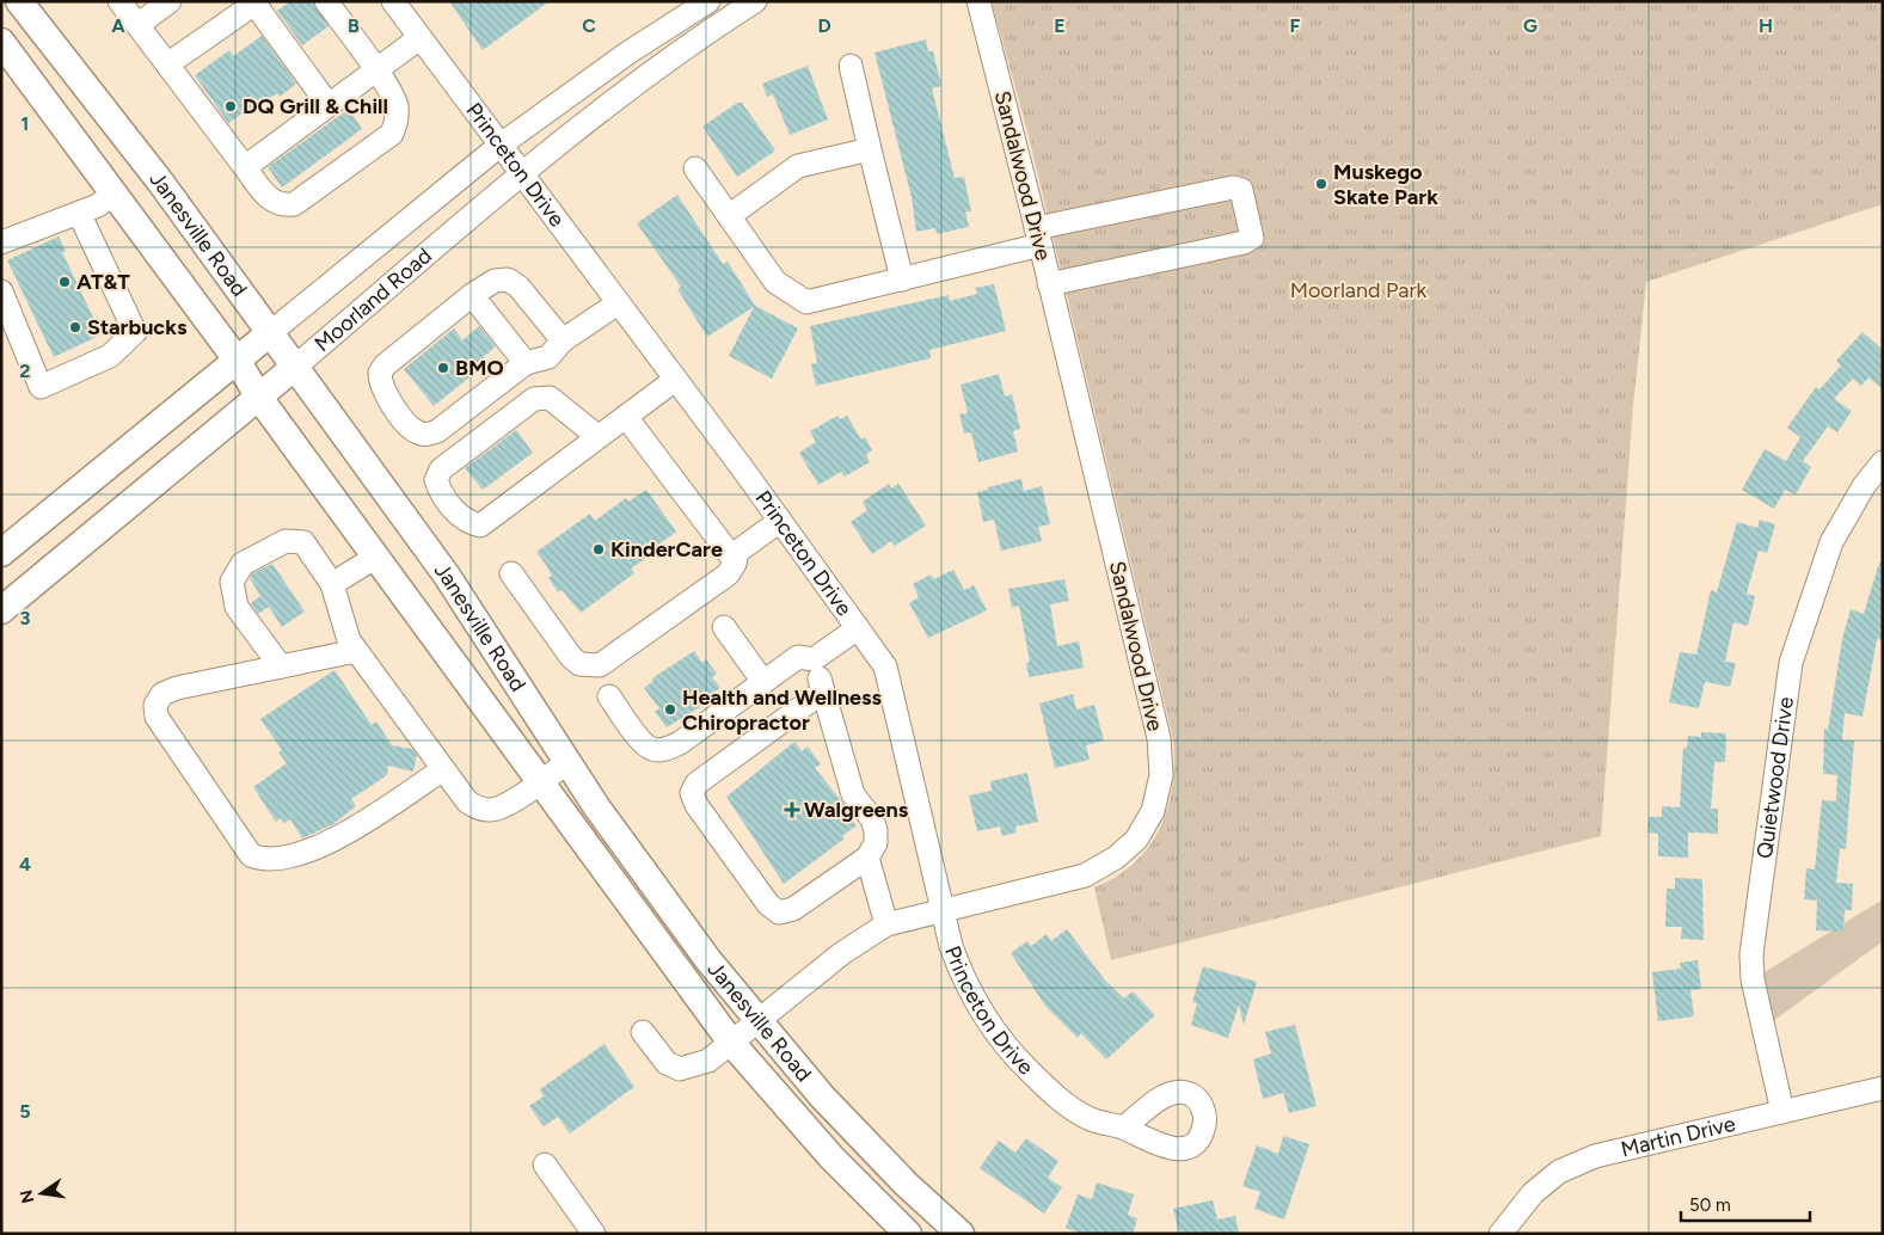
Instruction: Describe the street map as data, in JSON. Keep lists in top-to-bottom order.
{
  "streets": {
    "main road": ["Janesville Road", "Moorland Road"],
    "street": [
      "Princeton Drive",
      "Sandalwood Drive",
      "Quietwood Drive",
      "Martin Drive"
    ]
  },
  "crossings": [
    ["Princeton Drive", "Sandalwood Drive"],
    ["Princeton Drive", "Moorland Road"],
    ["Sandalwood Drive", "Janesville Road"],
    ["Janesville Road", "Moorland Road"],
    ["Quietwood Drive", "Martin Drive"]
  ],
  "parks": ["Moorland Park"],
  "places": {
    "other": [
      "DQ Grill & Chill",
      "Muskego Skate Park",
      "AT&T",
      "Starbucks",
      "BMO",
      "KinderCare",
      "Health and Wellness Chiropractor"
    ],
    "health": ["Walgreens"]
  },
  "scale_bar": "50 m",
  "north": "left",
  "grid": {
    "columns": [
      "A",
      "B",
      "C",
      "D",
      "E",
      "F",
      "G",
      "H"
    ],
    "rows": [
      "1",
      "2",
      "3",
      "4",
      "5"
    ]
  }
}
